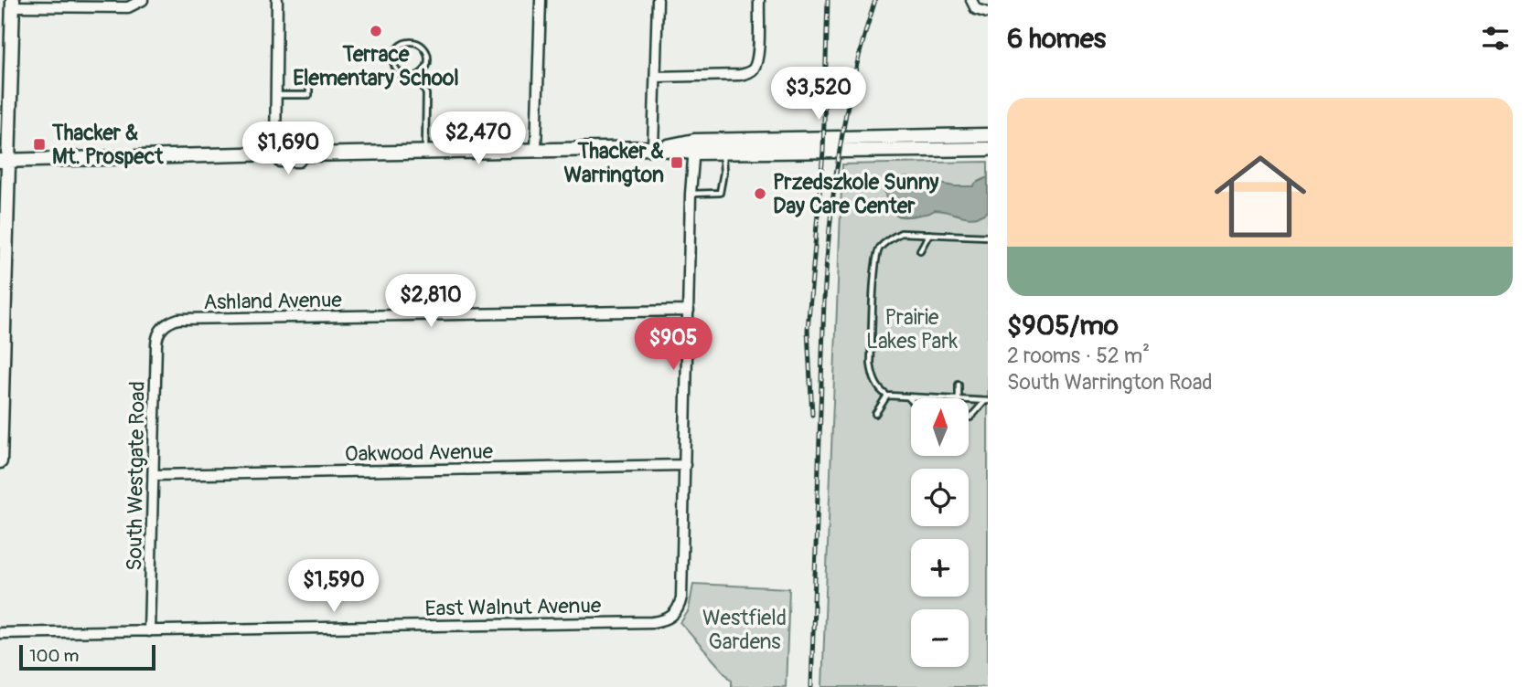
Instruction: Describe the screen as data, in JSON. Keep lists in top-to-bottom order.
{
  "streets": {
    "street": [
      "Ashland Avenue",
      "Oakwood Avenue",
      "South Westgate Road",
      "East Walnut Avenue"
    ]
  },
  "crossings": [
    ["Ashland Avenue", "South Westgate Road"],
    ["Oakwood Avenue", "South Westgate Road"],
    ["Oakwood Avenue", "East Walnut Avenue"],
    ["South Westgate Road", "East Walnut Avenue"]
  ],
  "parks": ["Prairie Lakes Park", "Westfield Gardens"],
  "places": {
    "other": ["Terrace Elementary School", "Przedszkole Sunny Day Care Center"],
    "transit": ["Thacker & Mt. Prospect", "Thacker & Warrington"]
  },
  "scale_bar": "100 m",
  "north": "top",
  "page": {
    "heading": "6 homes",
    "price": [
      "$3,520",
      "$2,470",
      "$1,690",
      "$2,810",
      "$905",
      "$1,590"
    ],
    "list": [
      {
        "name": "$905/mo",
        "note": "2 rooms · 52 m² · South Warrington Road"
      }
    ],
    "map_buttons": ["+", "−"],
    "scale": "100 m"
  }
}
